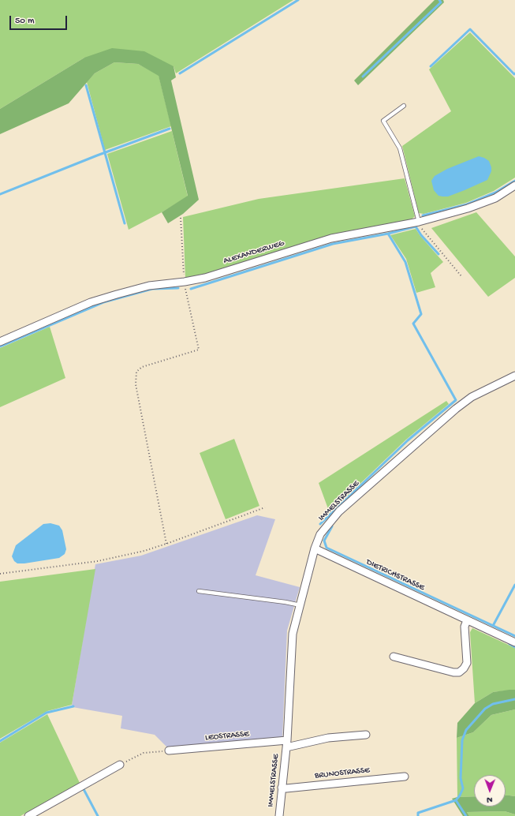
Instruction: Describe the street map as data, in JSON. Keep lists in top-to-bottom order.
{
  "streets": {
    "street": [
      "ALEXANDERWEG",
      "IMMELSTRASSE",
      "DIETRICHSTRASSE",
      "LEOSTRASSE",
      "BRUNOSTRASSE"
    ]
  },
  "crossings": [
    ["IMMELSTRASSE", "DIETRICHSTRASSE"],
    ["IMMELSTRASSE", "LEOSTRASSE"],
    ["IMMELSTRASSE", "BRUNOSTRASSE"]
  ],
  "scale_bar": "50 m",
  "north": "bottom"
}
